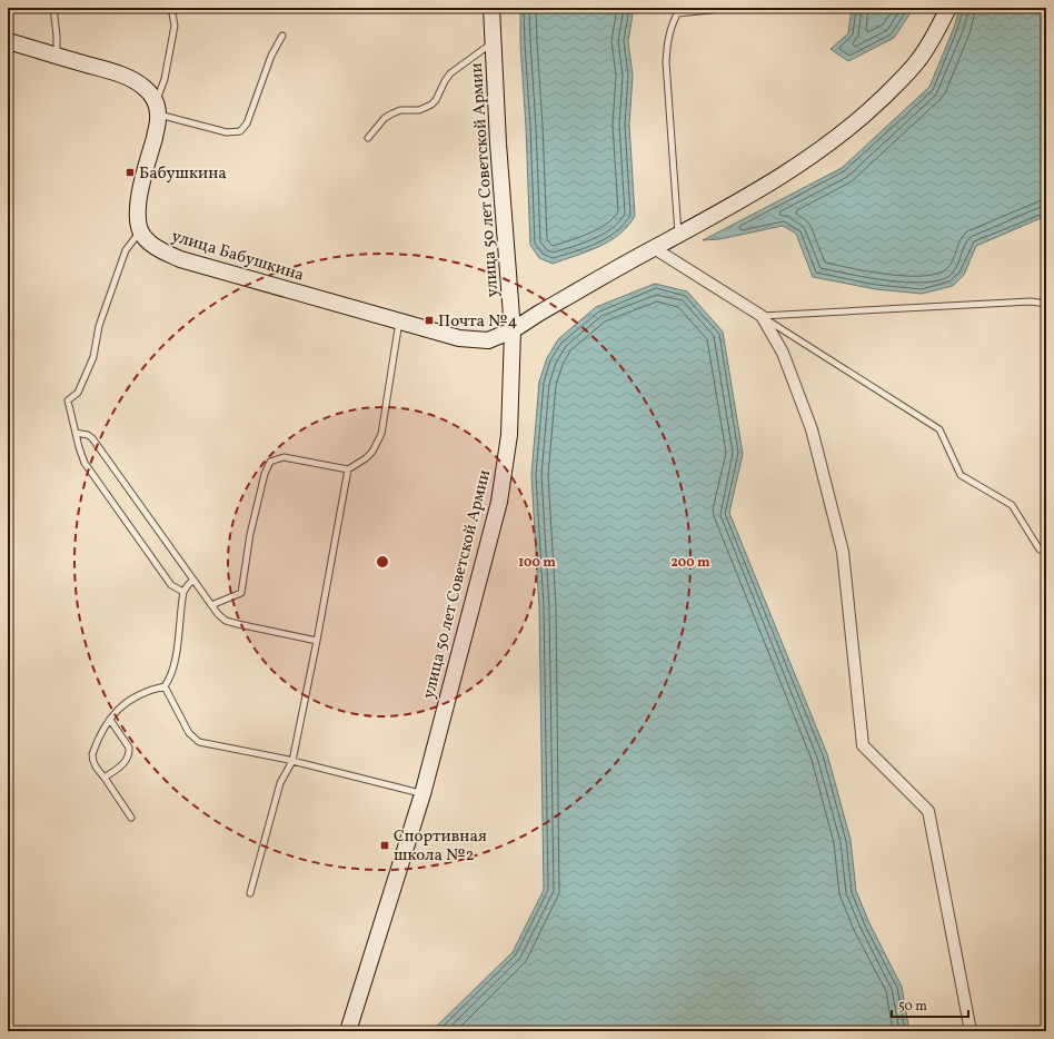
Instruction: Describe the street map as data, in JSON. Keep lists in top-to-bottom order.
{
  "streets": {
    "street": ["улица 50 лет Советской Армии", "улица Бабушкина"]
  },
  "crossings": [
    ["улица 50 лет Советской Армии", "улица Бабушкина"]
  ],
  "places": {
    "transit": ["Бабушкина", "Почта №4", "Спортивная школа №2"]
  },
  "scale_bar": "50 m",
  "rings": ["100 m", "200 m"]
}
